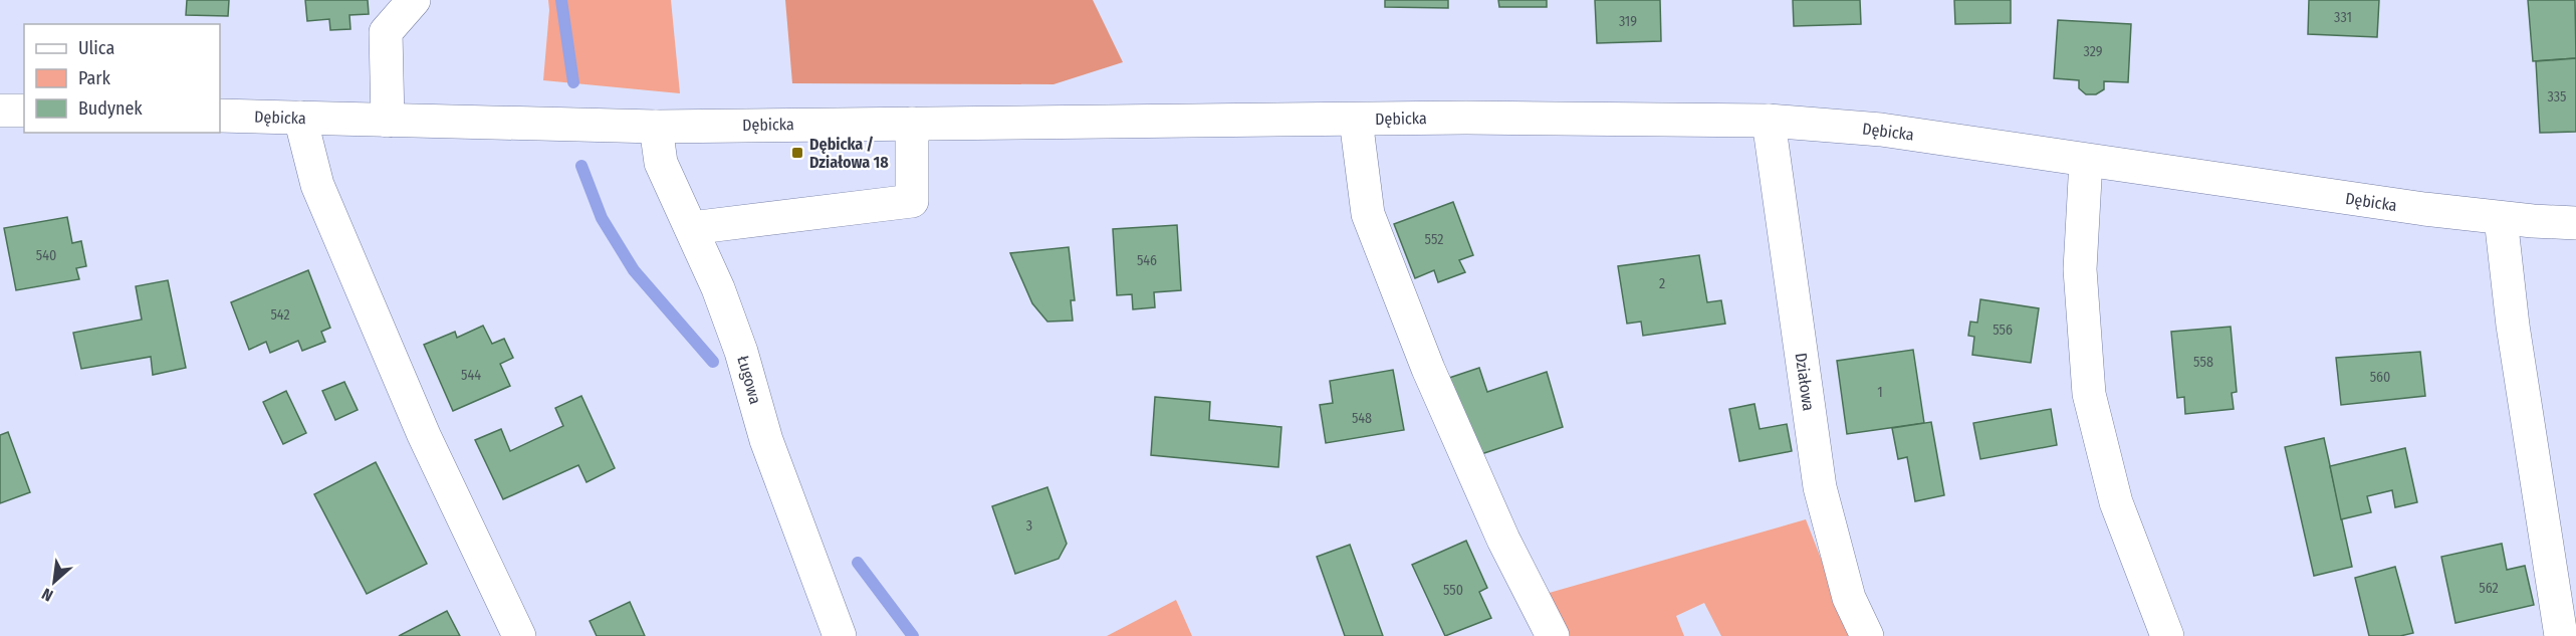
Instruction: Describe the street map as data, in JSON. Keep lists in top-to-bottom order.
{
  "streets": {
    "street": ["Dębicka", "Ługowa", "Działowa"]
  },
  "crossings": [
    ["Dębicka", "Ługowa"],
    ["Dębicka", "Działowa"]
  ],
  "places": {
    "transit": ["Dębicka / Działowa 18"]
  },
  "house_numbers": [
    "331",
    "319",
    "329",
    "335",
    "552",
    "540",
    "546",
    "2",
    "542",
    "556",
    "558",
    "544",
    "560",
    "1",
    "548",
    "3",
    "562",
    "550"
  ],
  "legend": ["Ulica", "Park", "Budynek"],
  "north": "bottom left"
}
